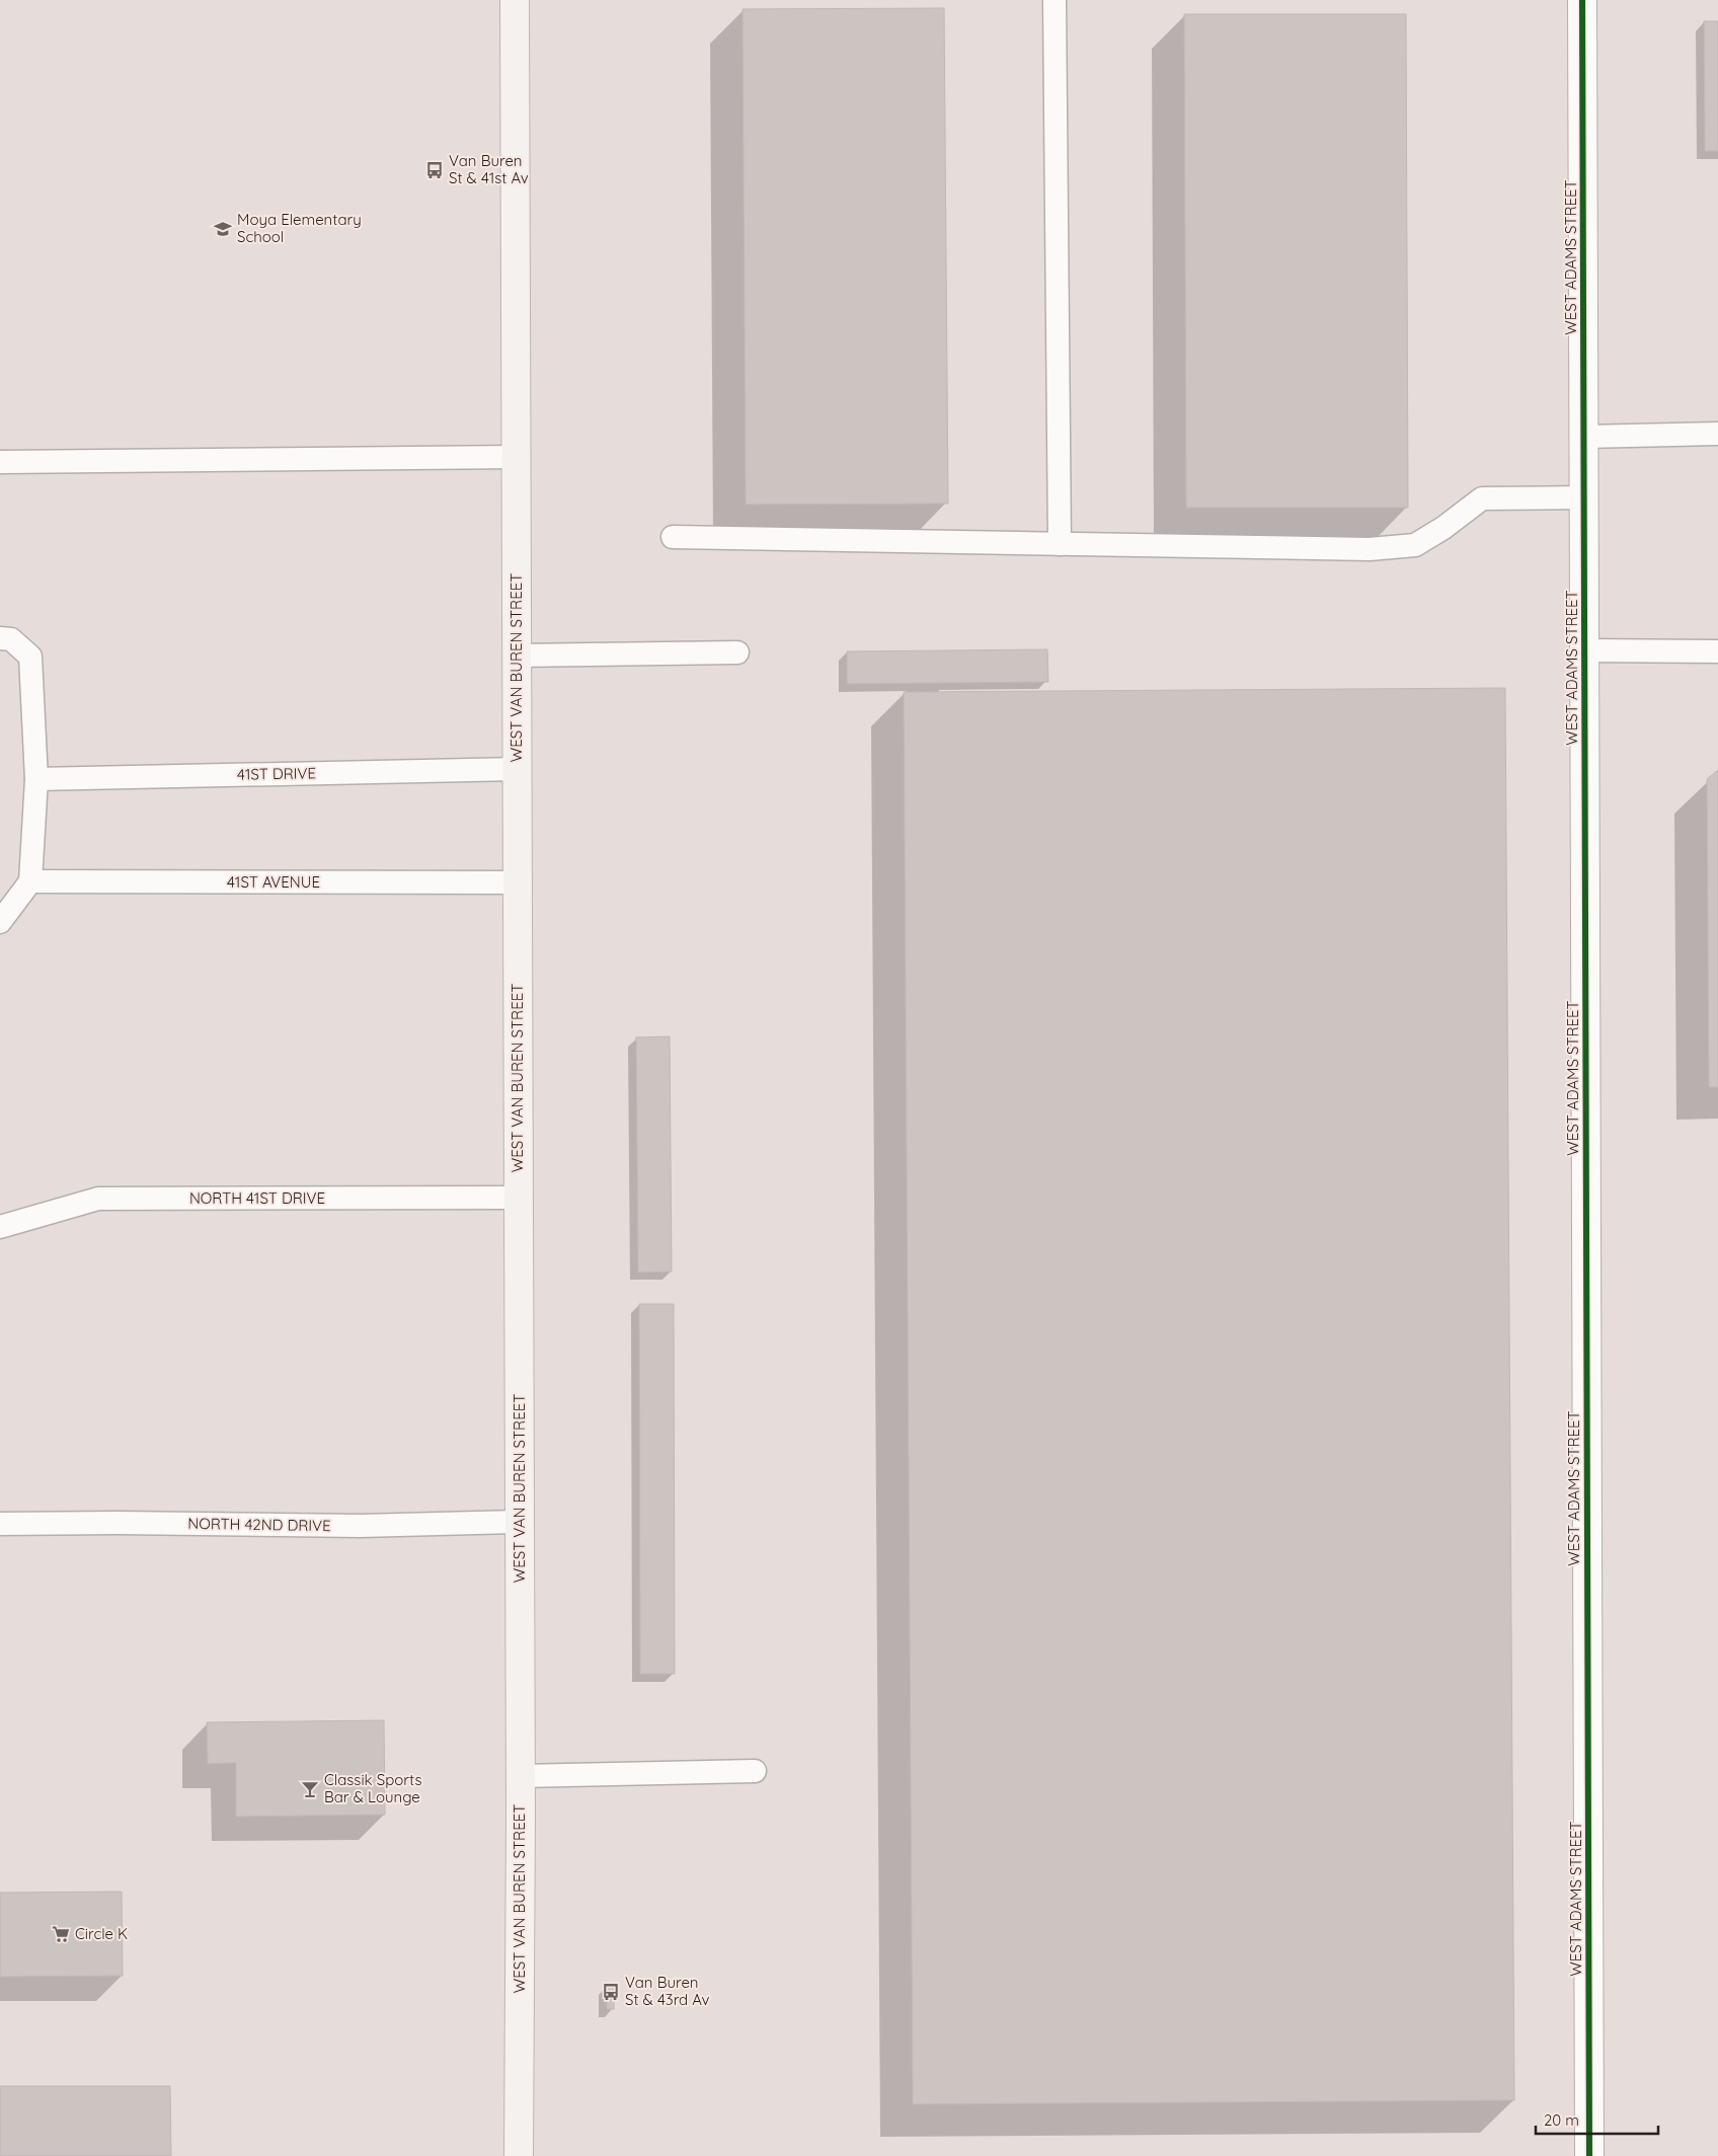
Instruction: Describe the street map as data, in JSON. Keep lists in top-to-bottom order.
{
  "streets": {
    "main road": ["WEST VAN BUREN STREET"],
    "street": ["WEST ADAMS STREET"],
    "lane": [
      "41ST DRIVE",
      "41ST AVENUE",
      "NORTH 41ST DRIVE",
      "NORTH 42ND DRIVE"
    ]
  },
  "crossings": [
    ["WEST VAN BUREN STREET", "41ST DRIVE"],
    ["WEST VAN BUREN STREET", "41ST AVENUE"],
    ["WEST VAN BUREN STREET", "NORTH 41ST DRIVE"],
    ["WEST VAN BUREN STREET", "NORTH 42ND DRIVE"]
  ],
  "places": {
    "bus stop": ["Van Buren St & 41st Av", "Van Buren St & 43rd Av"],
    "school or university": ["Moya Elementary School"],
    "bar": ["Classik Sports Bar & Lounge"],
    "supermarket": ["Circle K"]
  },
  "scale_bar": "20 m"
}
